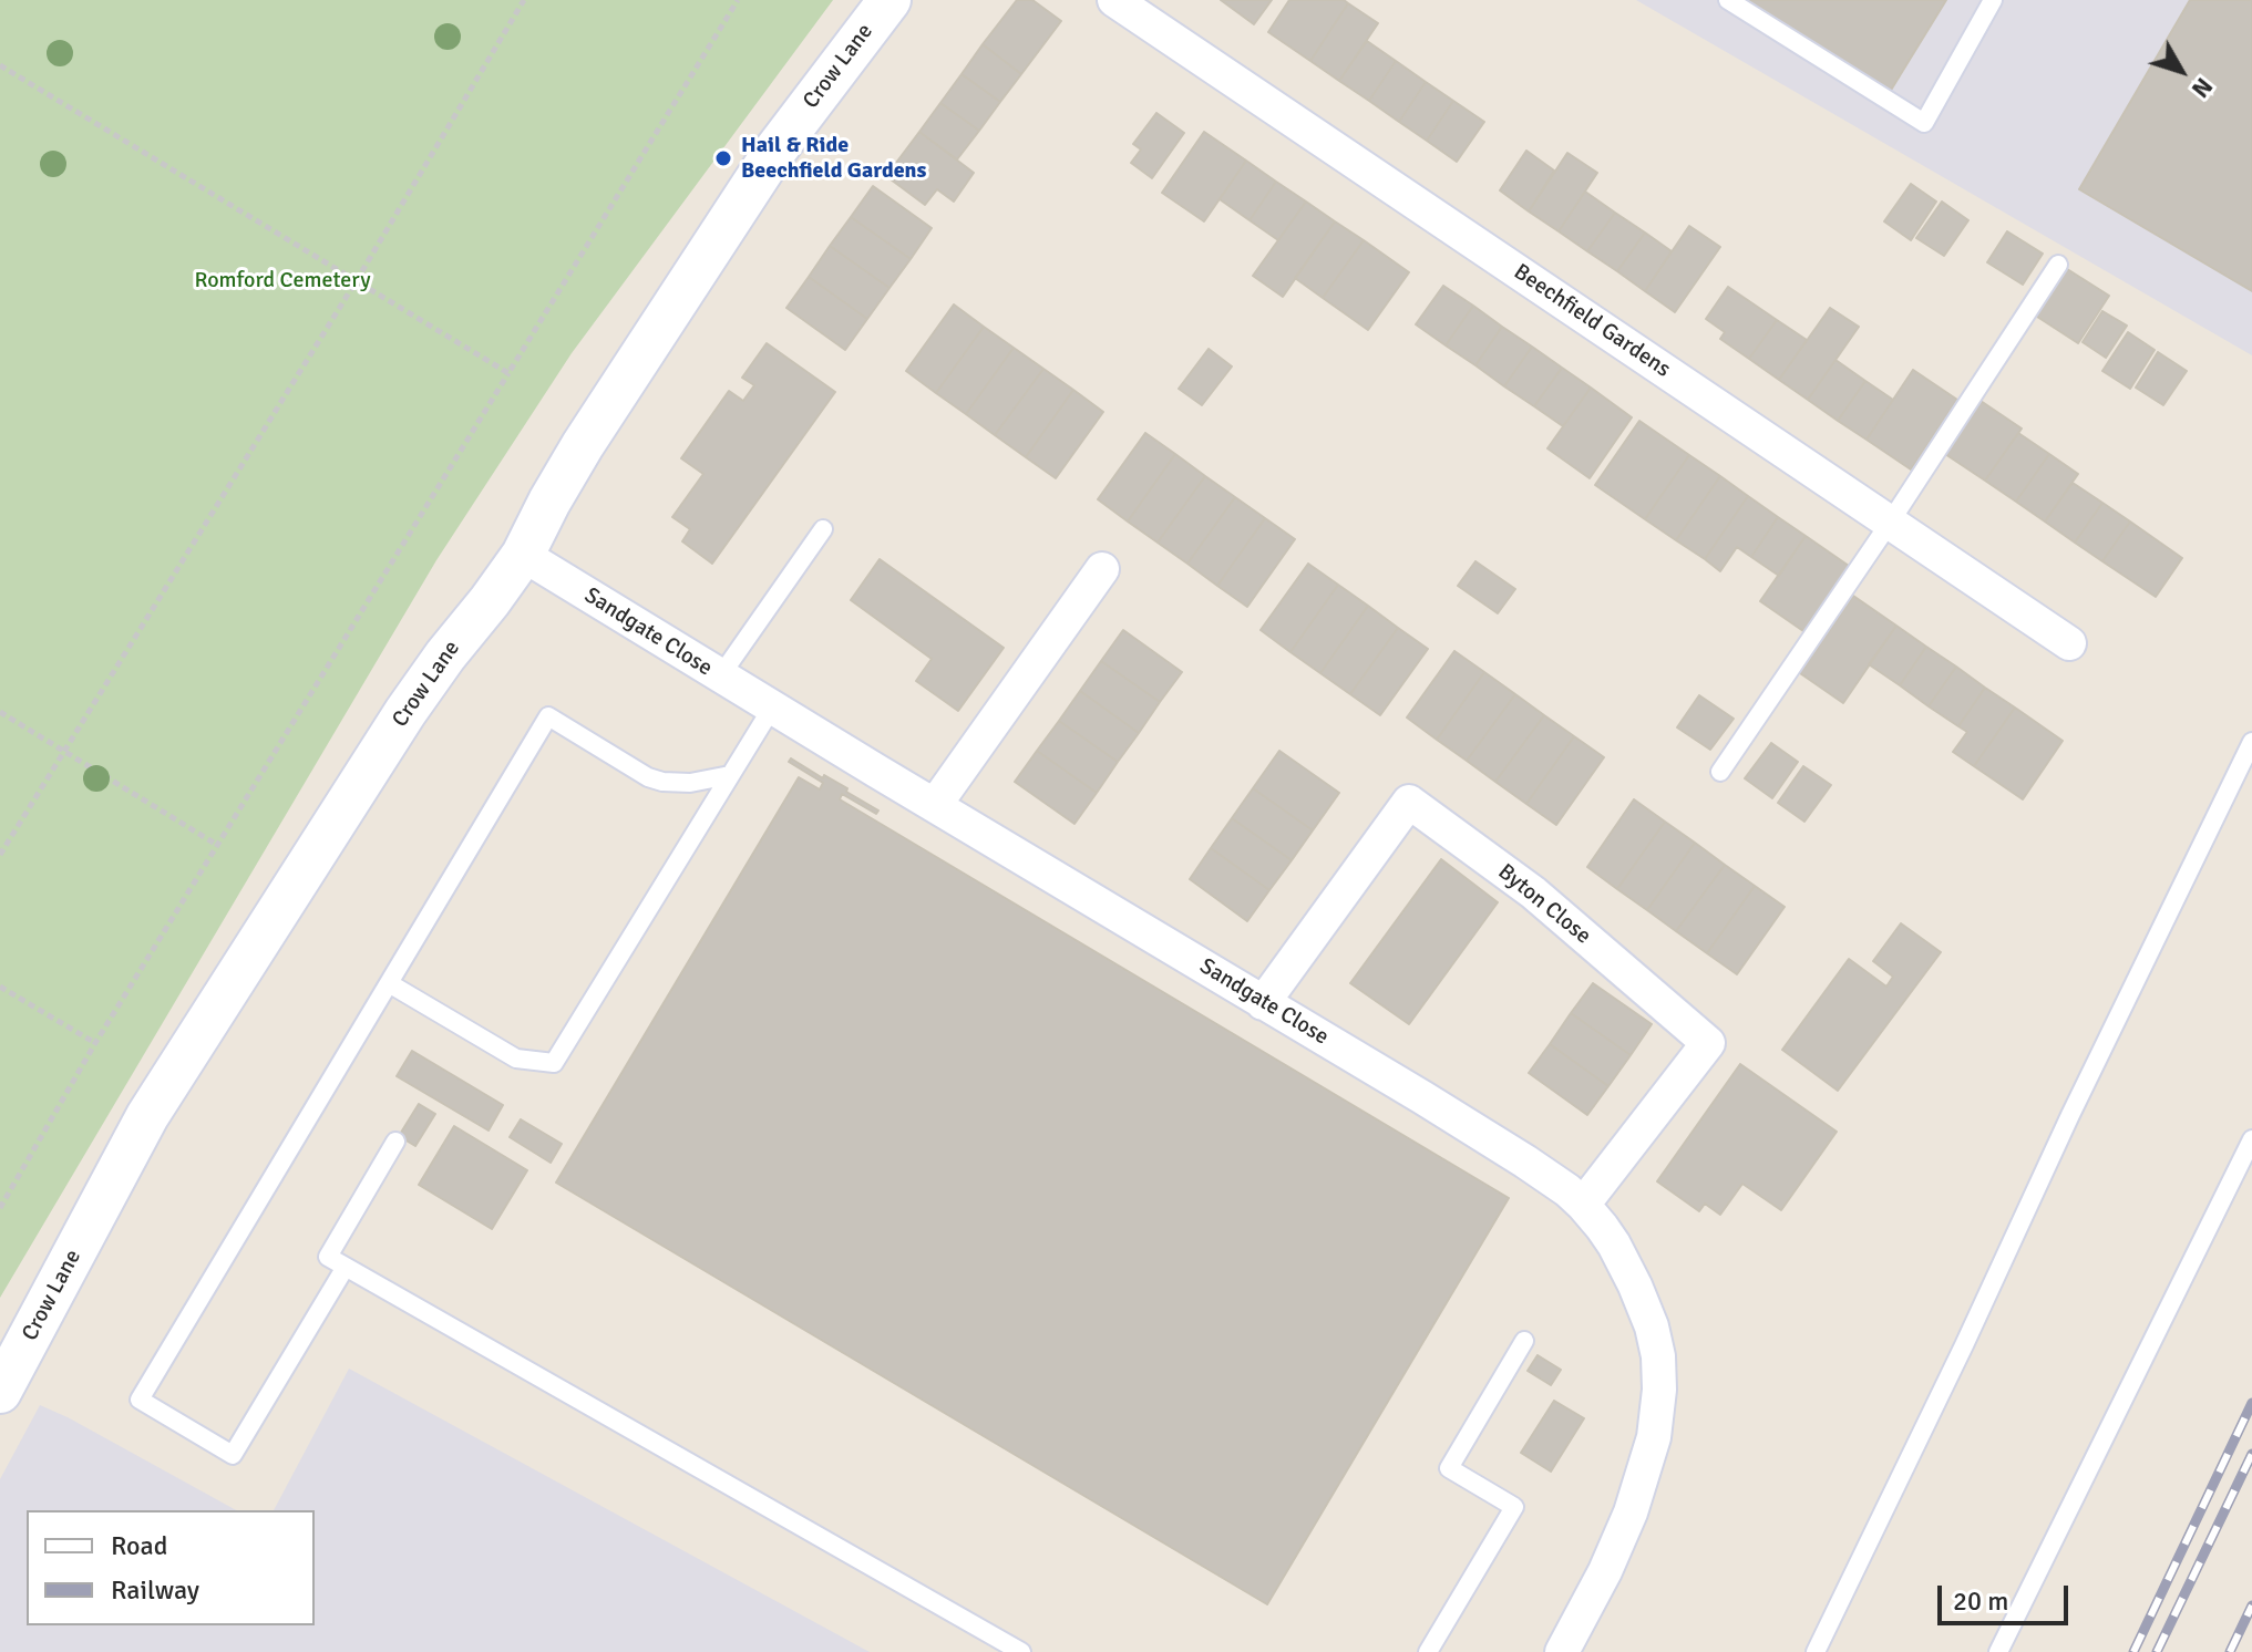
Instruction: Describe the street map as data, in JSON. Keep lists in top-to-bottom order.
{
  "streets": {
    "street": [
      "Crow Lane",
      "Beechfield Gardens",
      "Sandgate Close",
      "Byton Close"
    ]
  },
  "crossings": [
    ["Crow Lane", "Sandgate Close"],
    ["Sandgate Close", "Byton Close"]
  ],
  "parks": ["Romford Cemetery"],
  "places": ["Hail & Ride Beechfield Gardens"],
  "legend": ["Road", "Railway"],
  "scale_bar": "20 m",
  "north": "bottom right"
}
